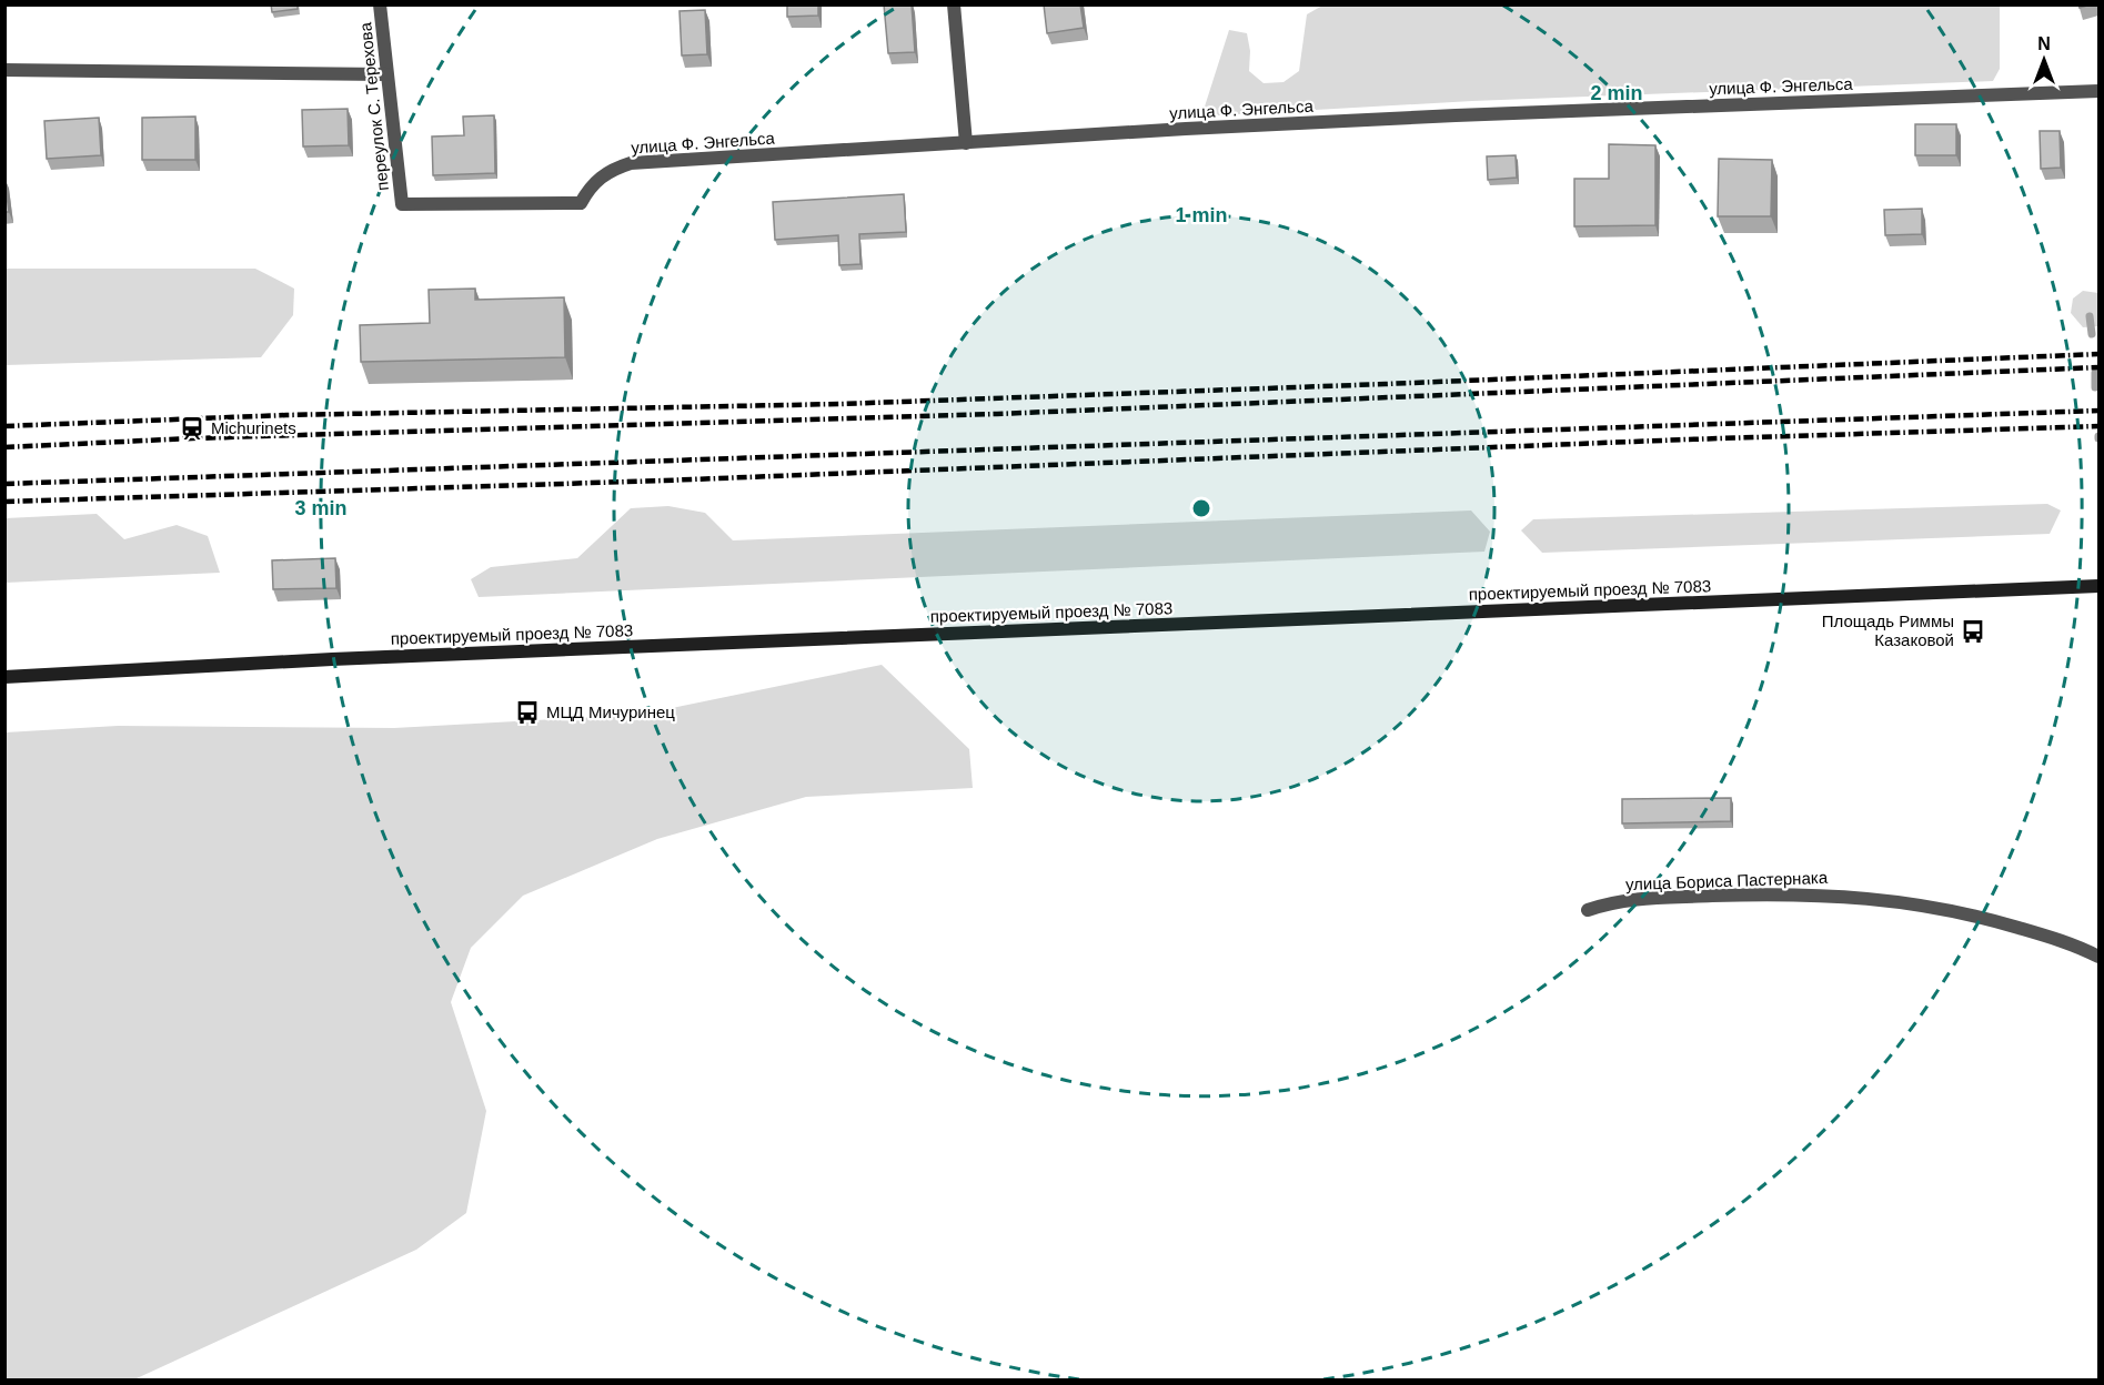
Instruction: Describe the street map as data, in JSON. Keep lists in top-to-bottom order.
{
  "streets": {
    "main road": ["проектируемый проезд № 7083"],
    "street": ["улица Ф. Энгельса", "переулок С. Терехова", "улица Бориса Пастернака"]
  },
  "crossings": [
    ["улица Ф. Энгельса", "переулок С. Терехова"]
  ],
  "places": {
    "station": ["Michurinets"],
    "bus stop": ["Площадь Риммы Казаковой", "МЦД Мичуринец"]
  },
  "north": "top",
  "rings": ["2 min", "1 min", "3 min"]
}
